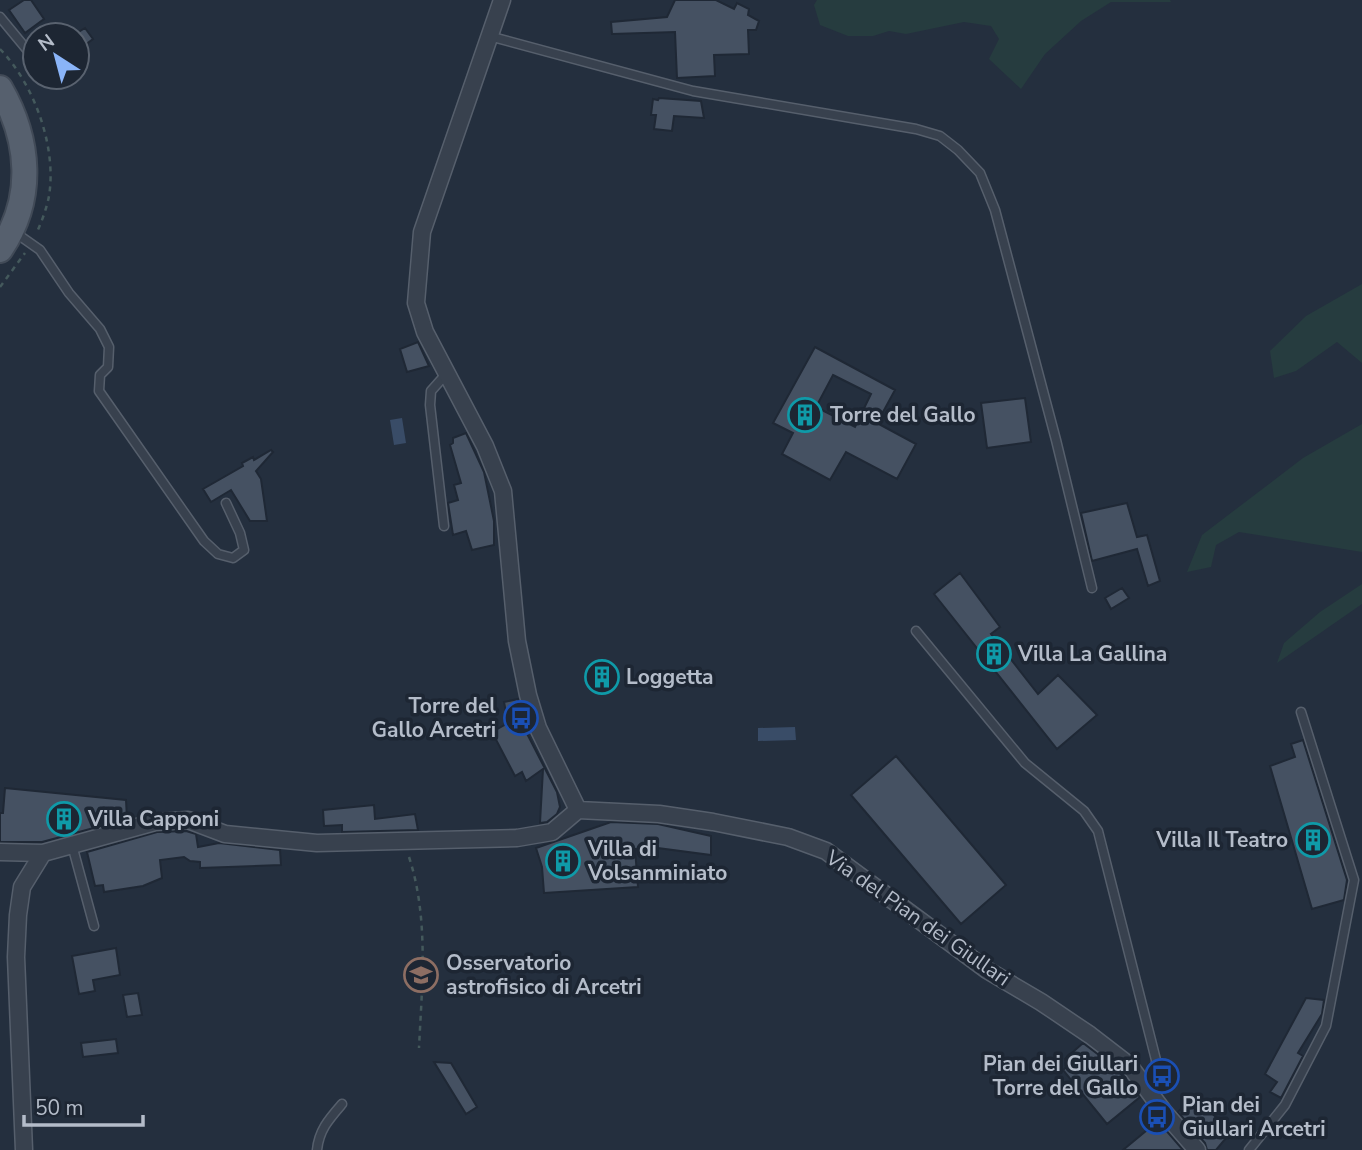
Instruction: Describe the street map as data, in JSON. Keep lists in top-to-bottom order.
{
  "streets": {
    "street": ["Via del Pian dei Giullari"]
  },
  "places": {
    "building": [
      "Torre del Gallo",
      "Villa La Gallina",
      "Loggetta",
      "Villa Capponi",
      "Villa Il Teatro",
      "Villa di Volsanminiato"
    ],
    "bus stop": ["Torre del Gallo Arcetri", "Pian dei Giullari Torre del Gallo", "Pian dei Giullari Arcetri"],
    "school or university": ["Osservatorio astrofisico di Arcetri"]
  },
  "scale_bar": "50 m",
  "north": "top left"
}
